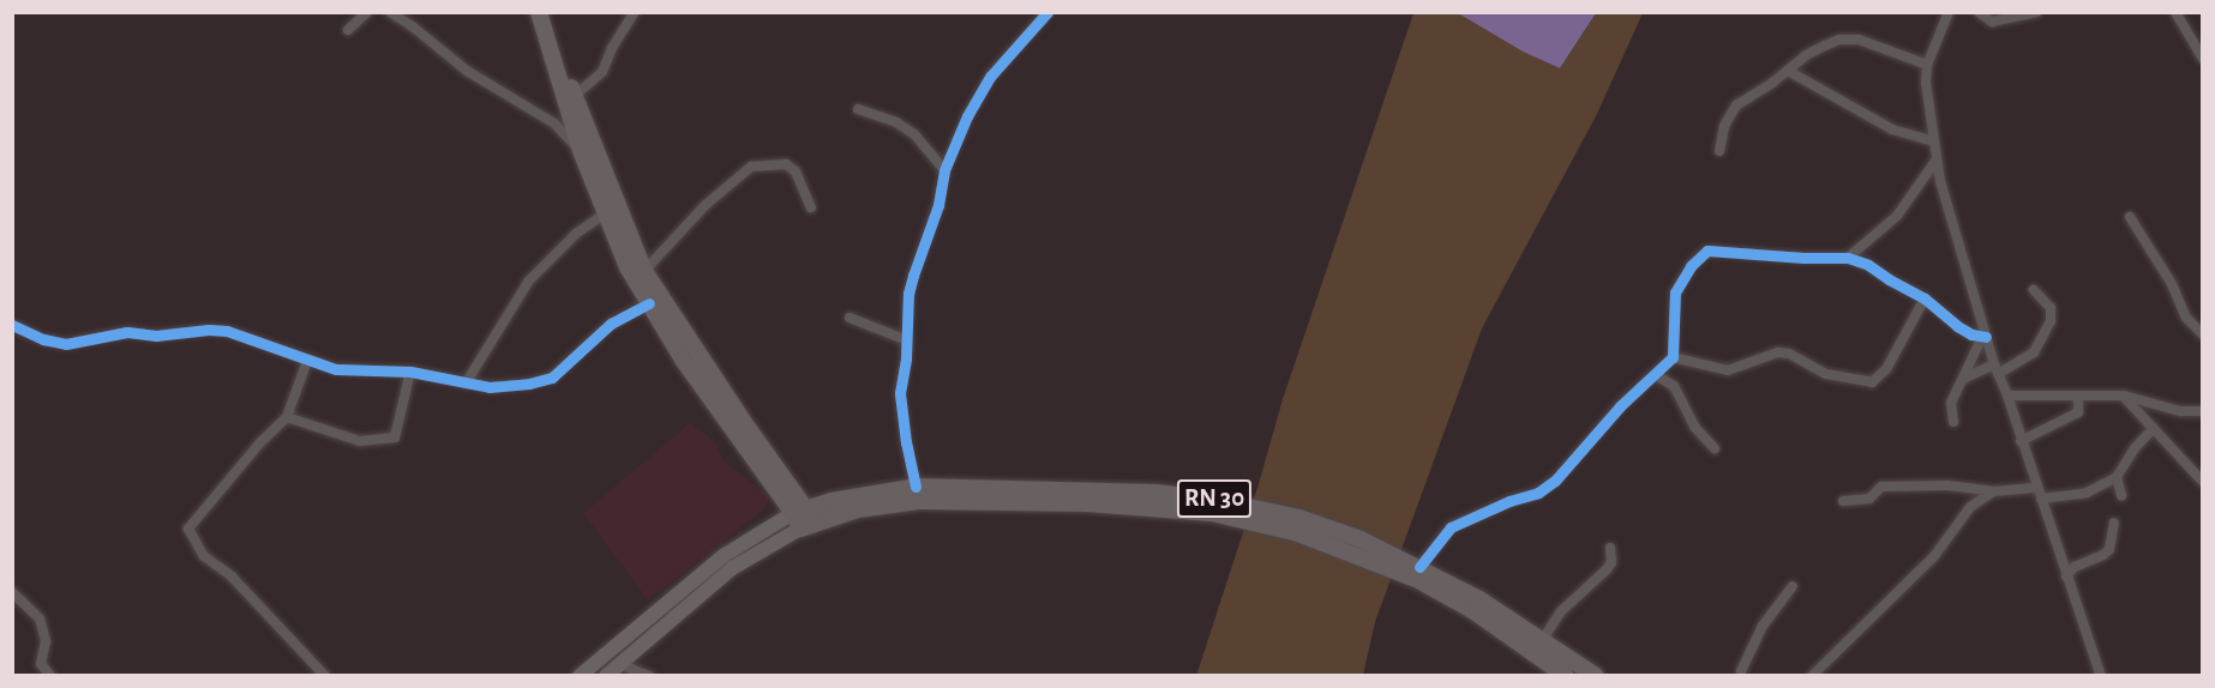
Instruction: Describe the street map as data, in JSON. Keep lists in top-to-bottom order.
{
  "streets": {
    "main road": ["RN 30"]
  }
}
